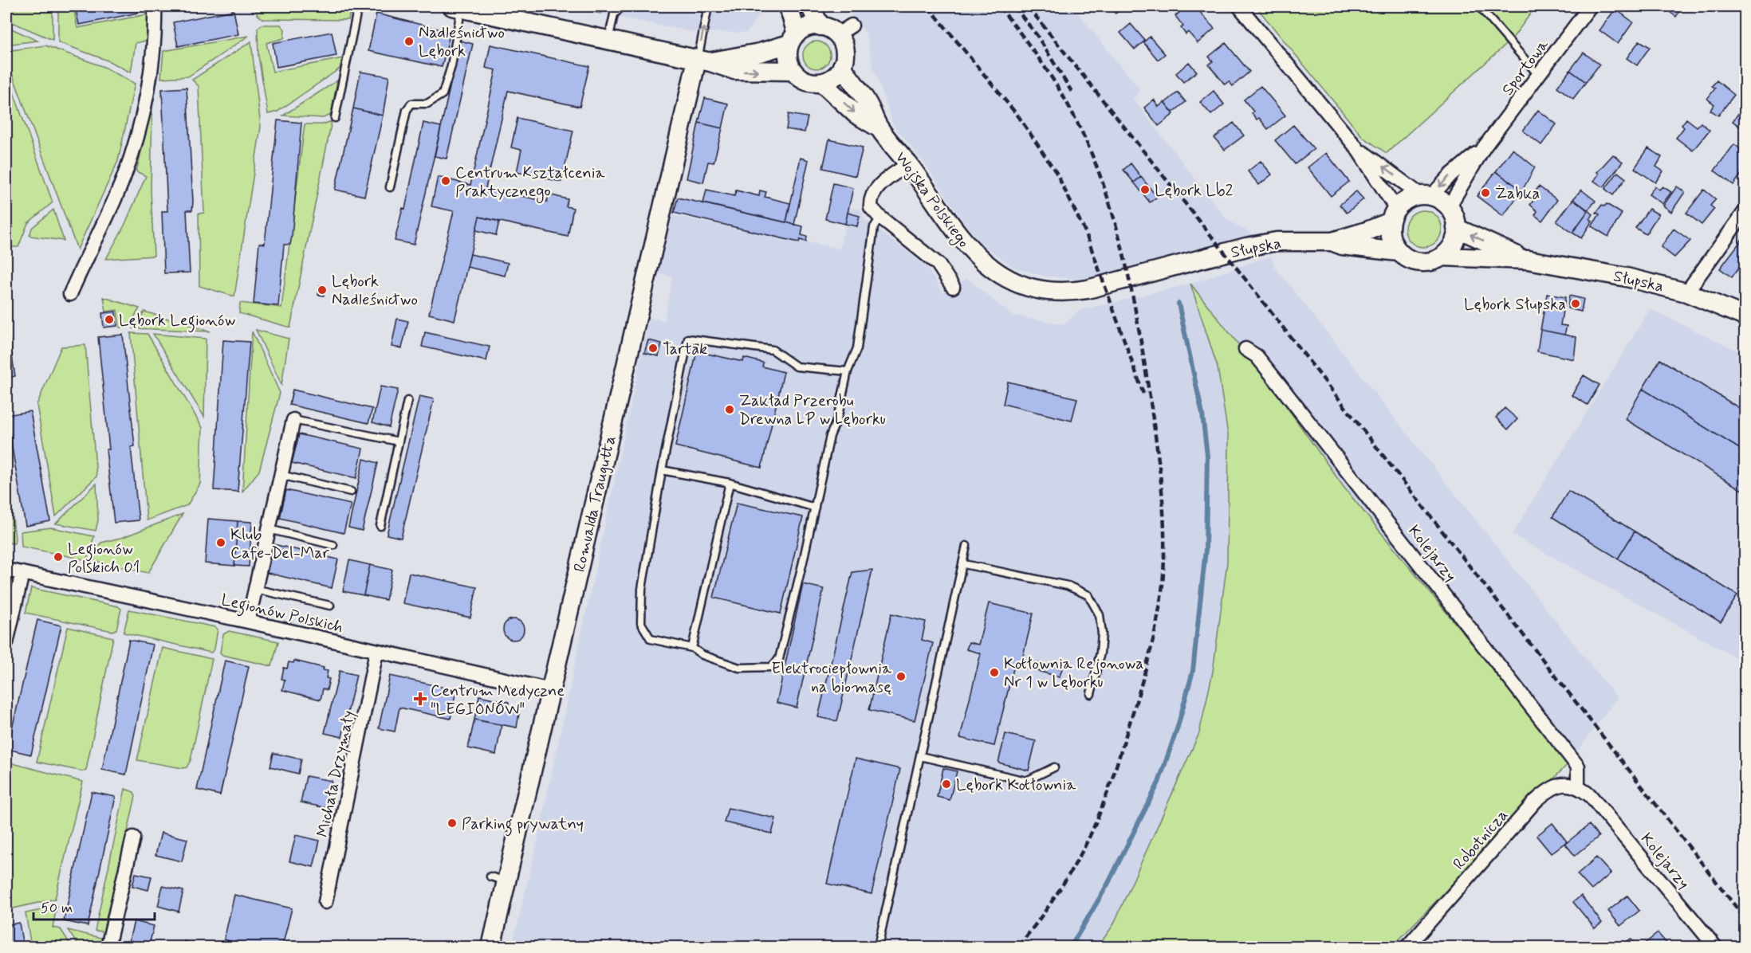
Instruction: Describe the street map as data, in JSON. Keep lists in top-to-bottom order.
{
  "streets": {
    "street": [
      "Sportowa",
      "Wojska Polskiego",
      "Słupska",
      "Romualda Traugutta",
      "Kolejarzy",
      "Legionów Polskich",
      "Michała Drzymały",
      "Robotnicza"
    ]
  },
  "crossings": [
    ["Sportowa", "Słupska"],
    ["Wojska Polskiego", "Słupska"],
    ["Romualda Traugutta", "Legionów Polskich"],
    ["Kolejarzy", "Robotnicza"],
    ["Legionów Polskich", "Michała Drzymały"]
  ],
  "places": {
    "other": [
      "Nadleśnictwo Lębork",
      "Centrum Kształcenia Praktycznego",
      "Lębork Lb2",
      "Żabka",
      "Lębork Nadleśnictwo",
      "Lębork Słupska",
      "Lębork Legionów",
      "Tartak",
      "Zakład Przerobu Drewna LP w Lęborku",
      "Klub Cafe-Del-Mar",
      "Legionów Polskich 01",
      "Kotłownia Rejonowa Nr 1 w Lęborku",
      "Elektrociepłownia na biomasę",
      "Lębork Kotłownia",
      "Parking prywatny"
    ],
    "health": ["Centrum Medyczne \"LEGIONÓW\""]
  },
  "scale_bar": "50 m"
}
